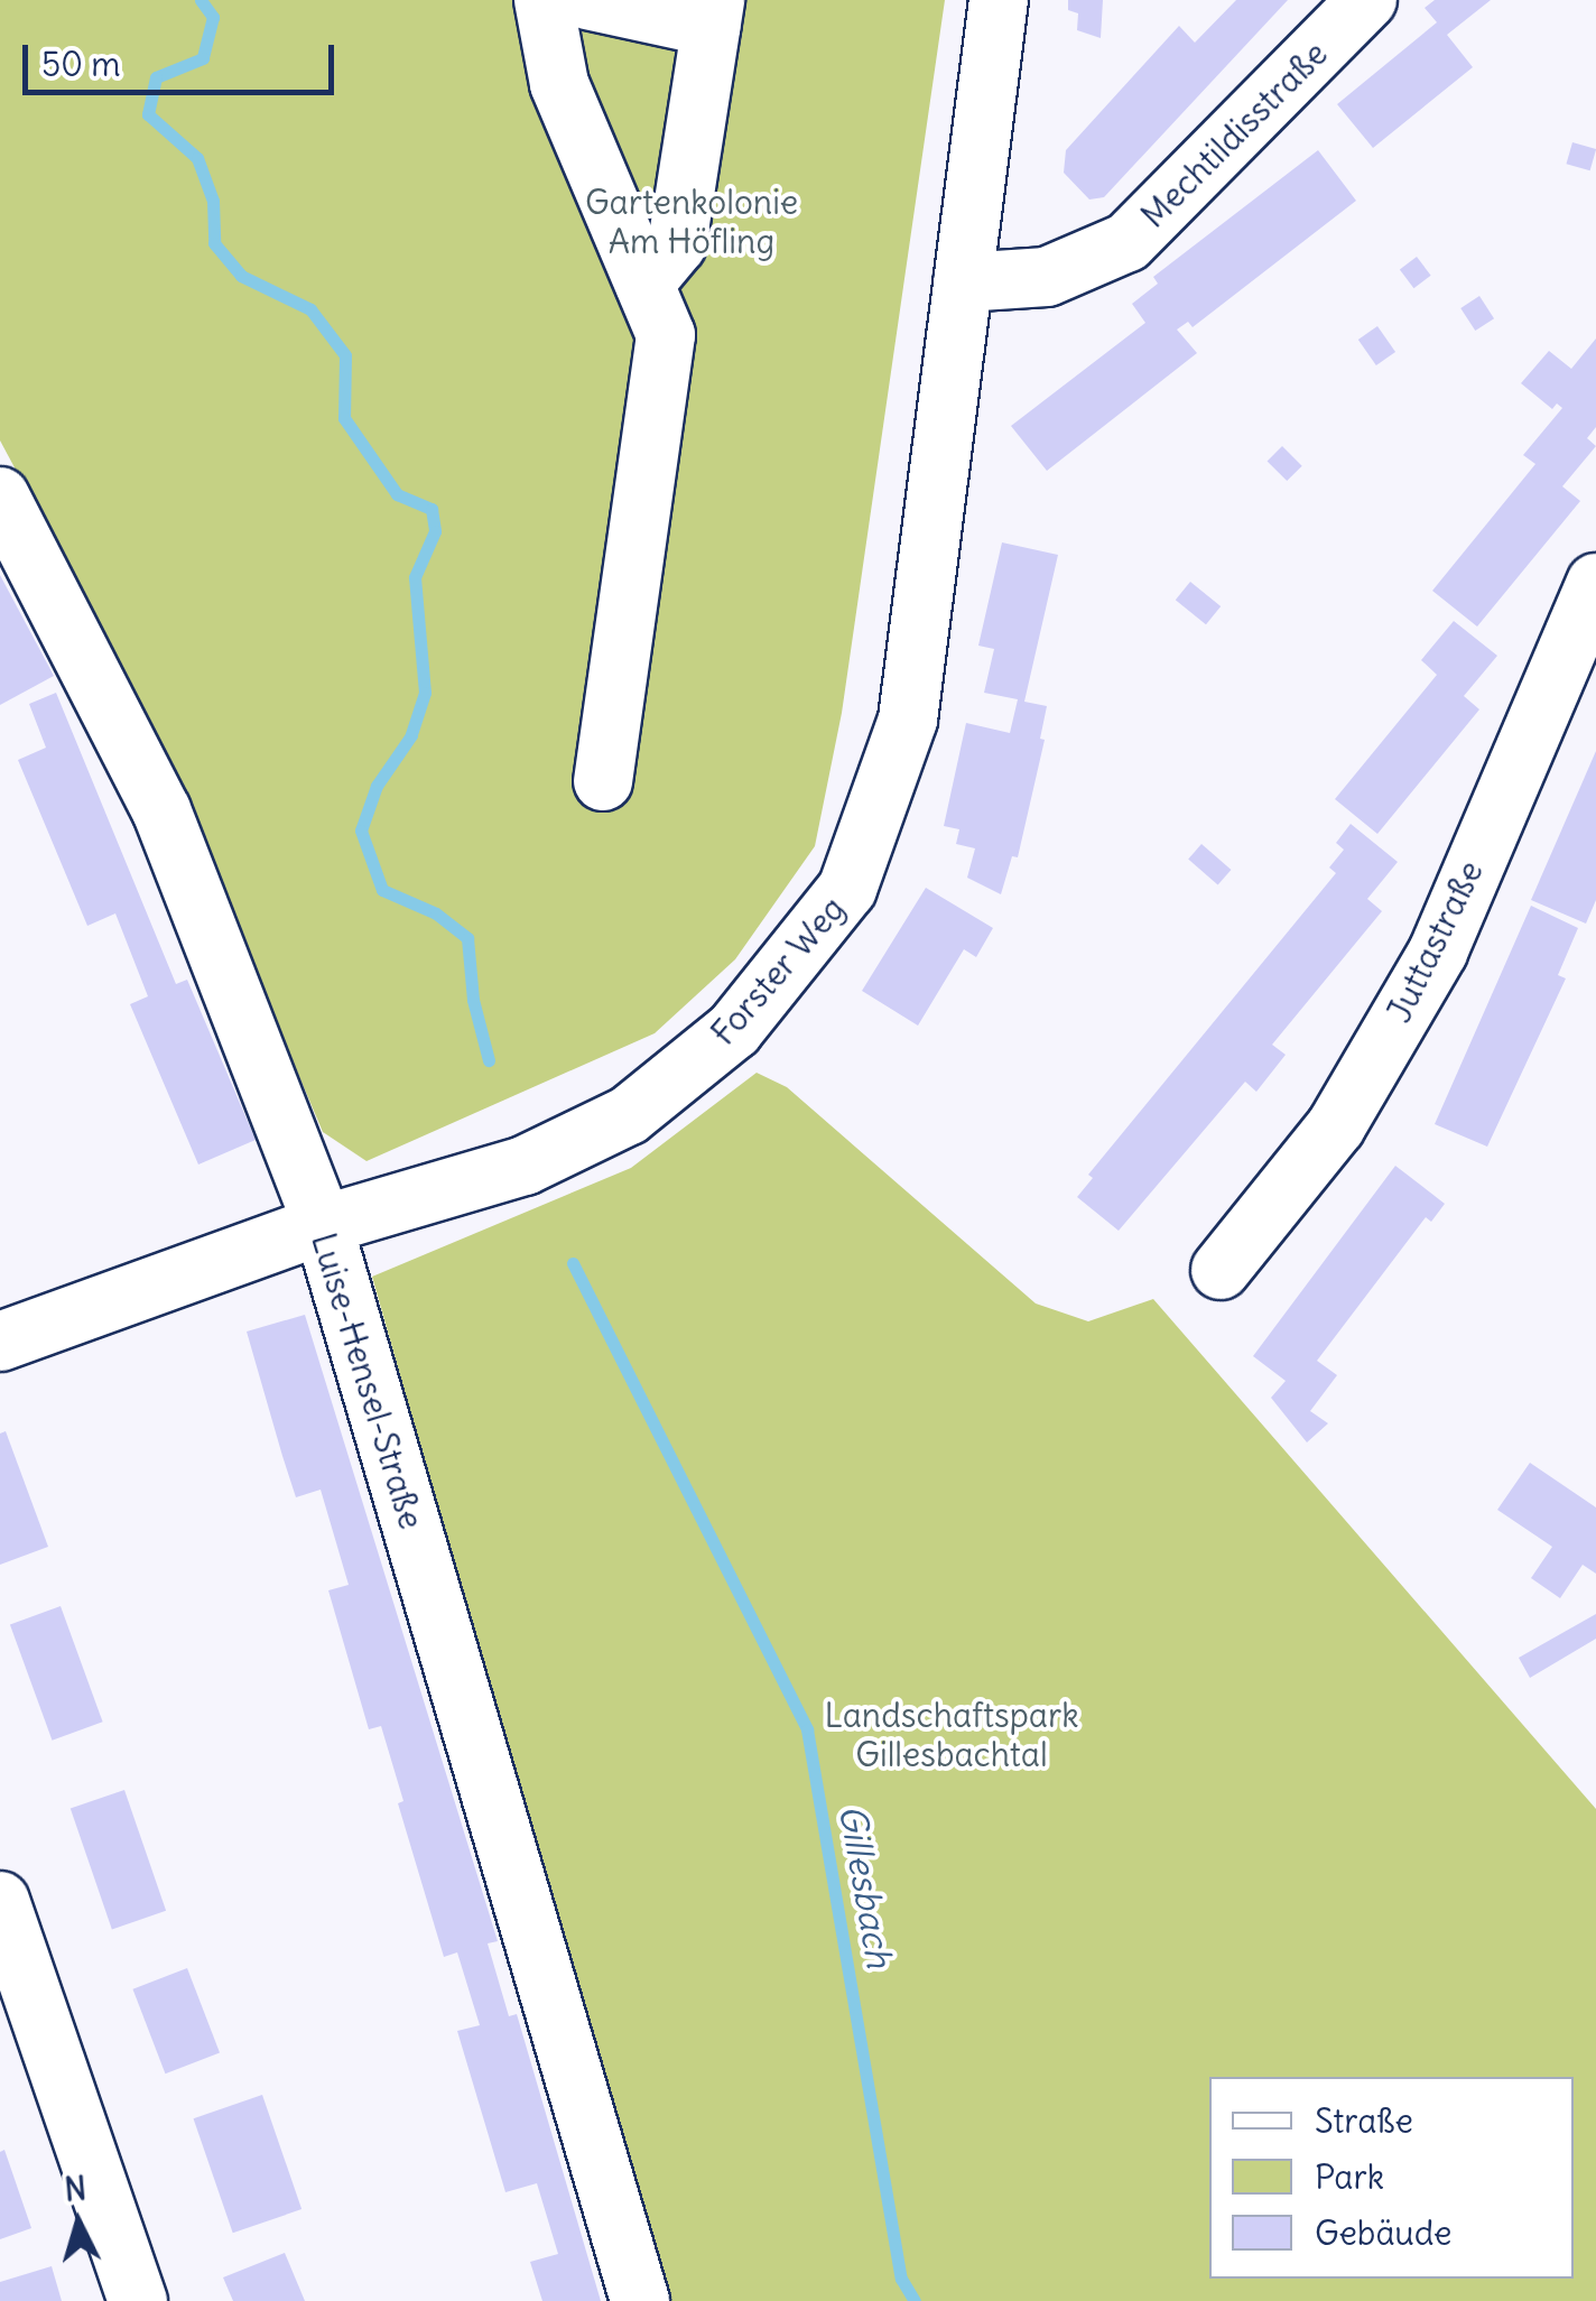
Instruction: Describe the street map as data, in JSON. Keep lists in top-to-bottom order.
{
  "streets": {
    "street": [
      "Mechtildisstraße",
      "Juttastraße",
      "Forster Weg",
      "Luise-Hensel-Straße"
    ]
  },
  "crossings": [
    ["Mechtildisstraße", "Forster Weg"],
    ["Forster Weg", "Luise-Hensel-Straße"]
  ],
  "water": ["Gillesbach"],
  "parks": ["Gartenkolonie Am Höfling", "Landschaftspark Gillesbachtal"],
  "legend": ["Straße", "Park", "Gebäude"],
  "scale_bar": "50 m",
  "north": "top"
}
